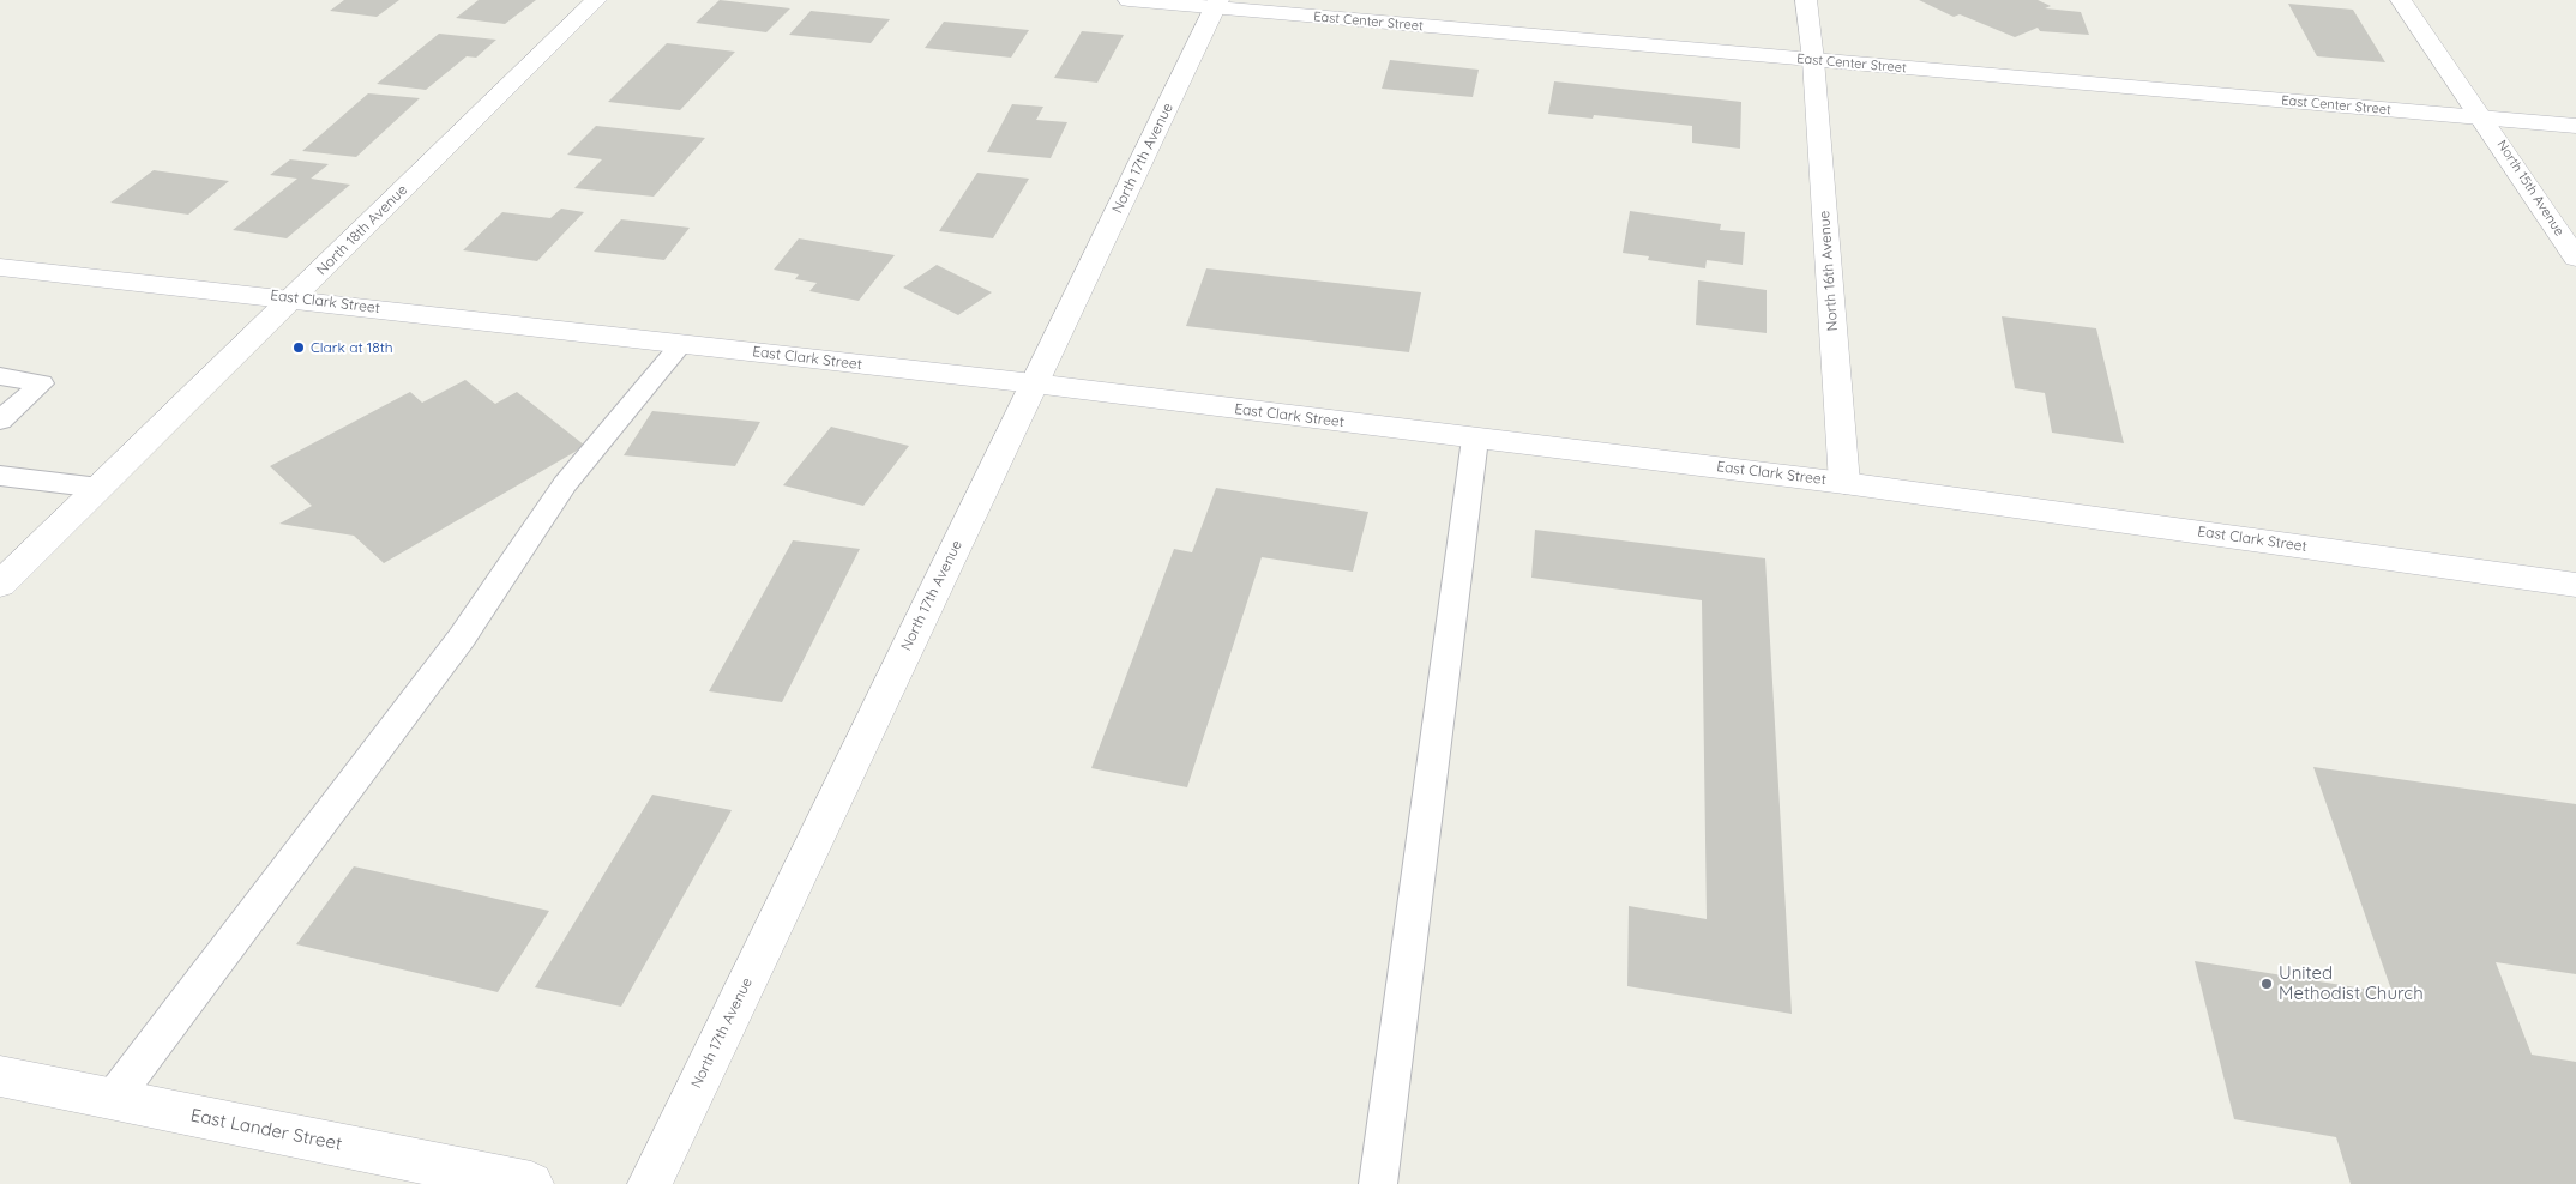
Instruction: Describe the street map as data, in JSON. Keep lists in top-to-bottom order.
{
  "streets": {
    "street": [
      "East Center Street",
      "North 17th Avenue",
      "North 15th Avenue",
      "North 18th Avenue",
      "North 16th Avenue",
      "East Clark Street",
      "East Lander Street"
    ]
  },
  "crossings": [
    ["East Center Street", "North 17th Avenue"],
    ["East Center Street", "North 15th Avenue"],
    ["East Center Street", "North 16th Avenue"],
    ["North 17th Avenue", "East Clark Street"],
    ["North 18th Avenue", "East Clark Street"],
    ["North 16th Avenue", "East Clark Street"]
  ],
  "places": ["Clark at 18th", "United Methodist Church"]
}
